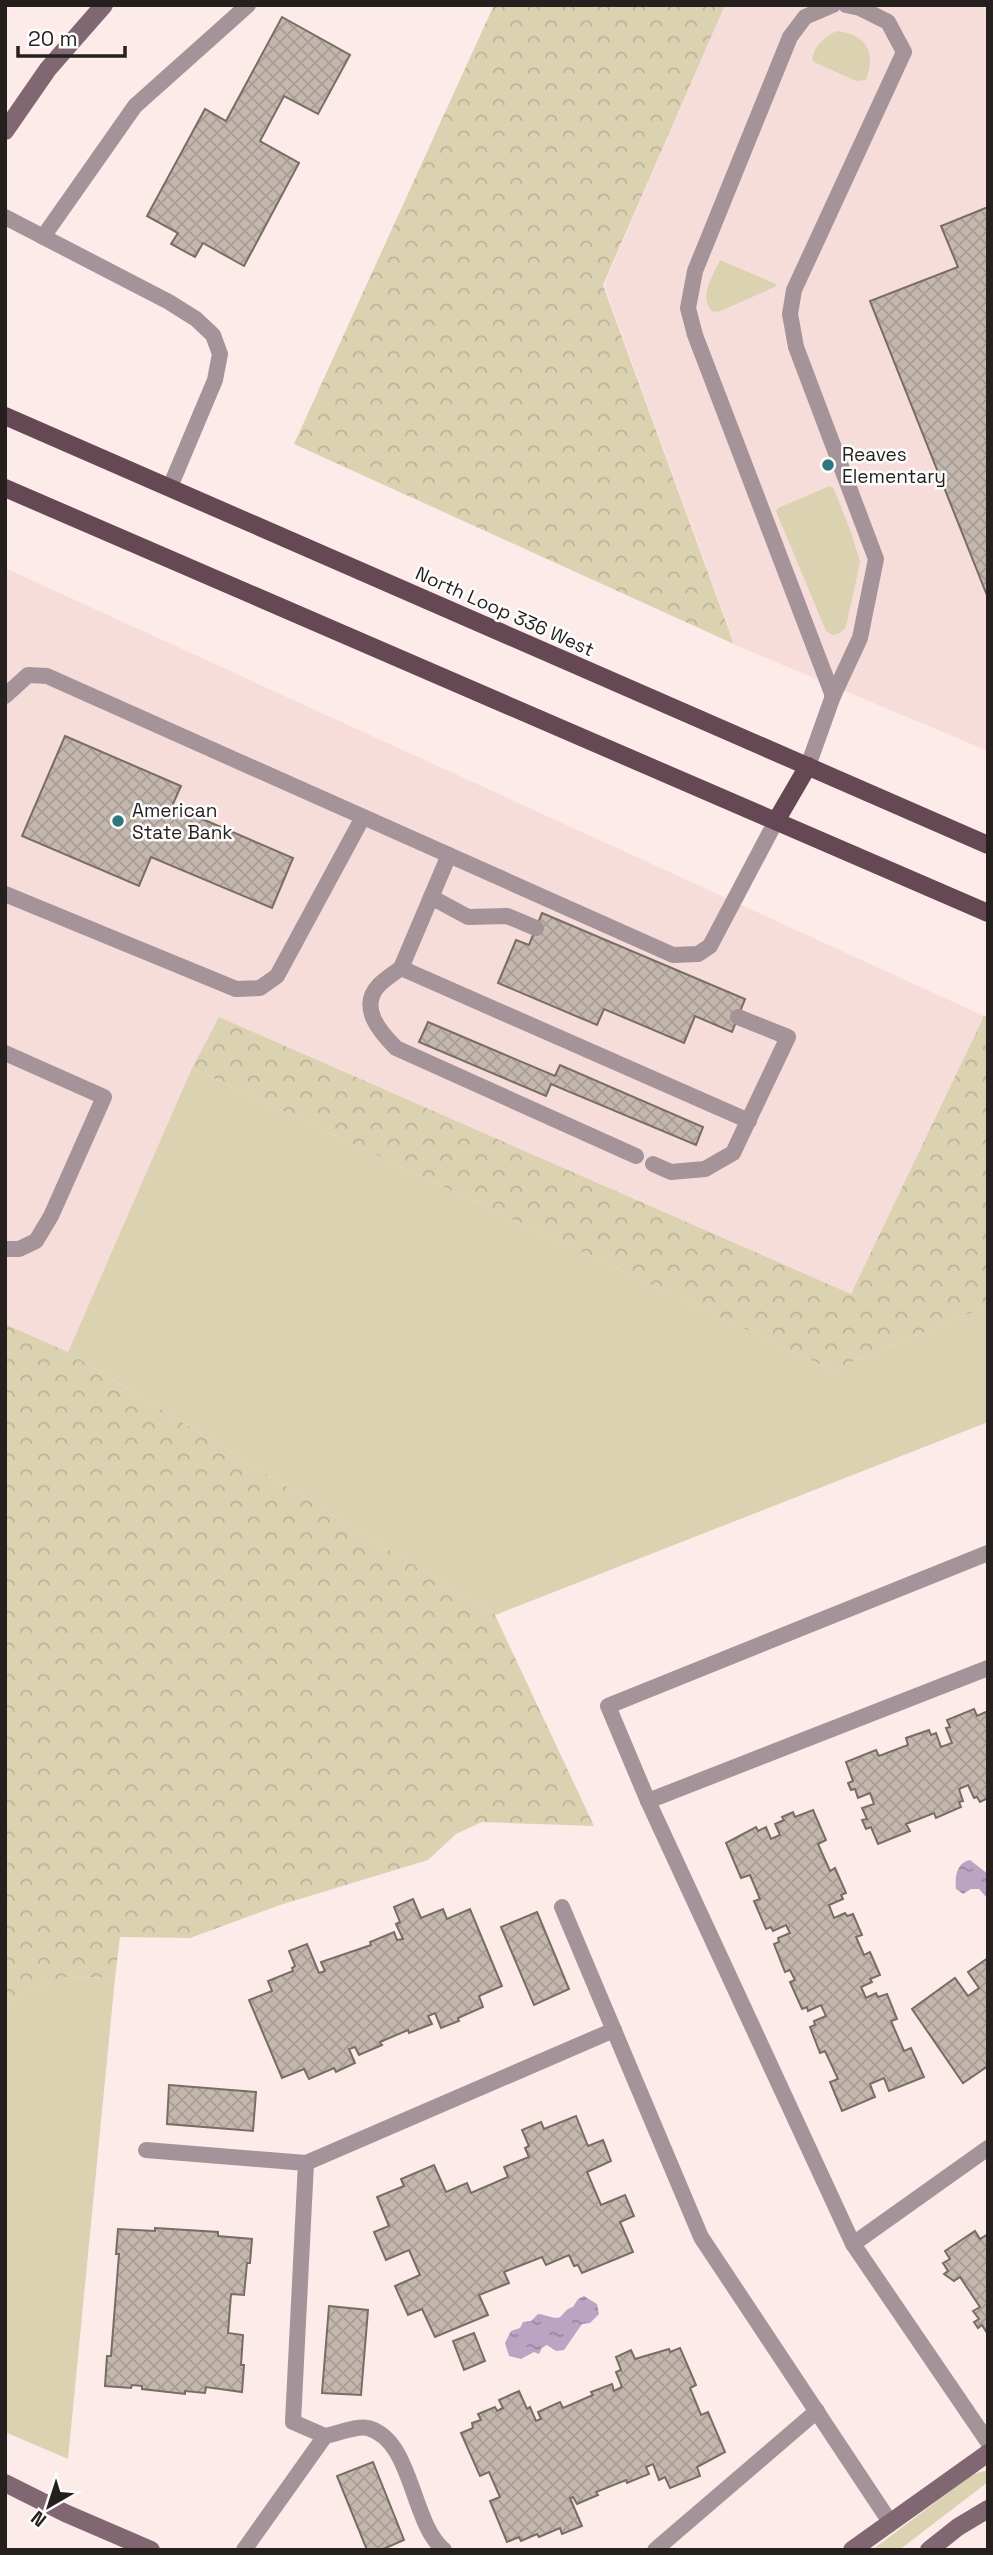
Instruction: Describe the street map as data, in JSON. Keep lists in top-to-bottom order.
{
  "streets": {
    "main road": ["North Loop 336 West"]
  },
  "places": ["Reaves Elementary", "American State Bank"],
  "scale_bar": "20 m",
  "north": "bottom left"
}
